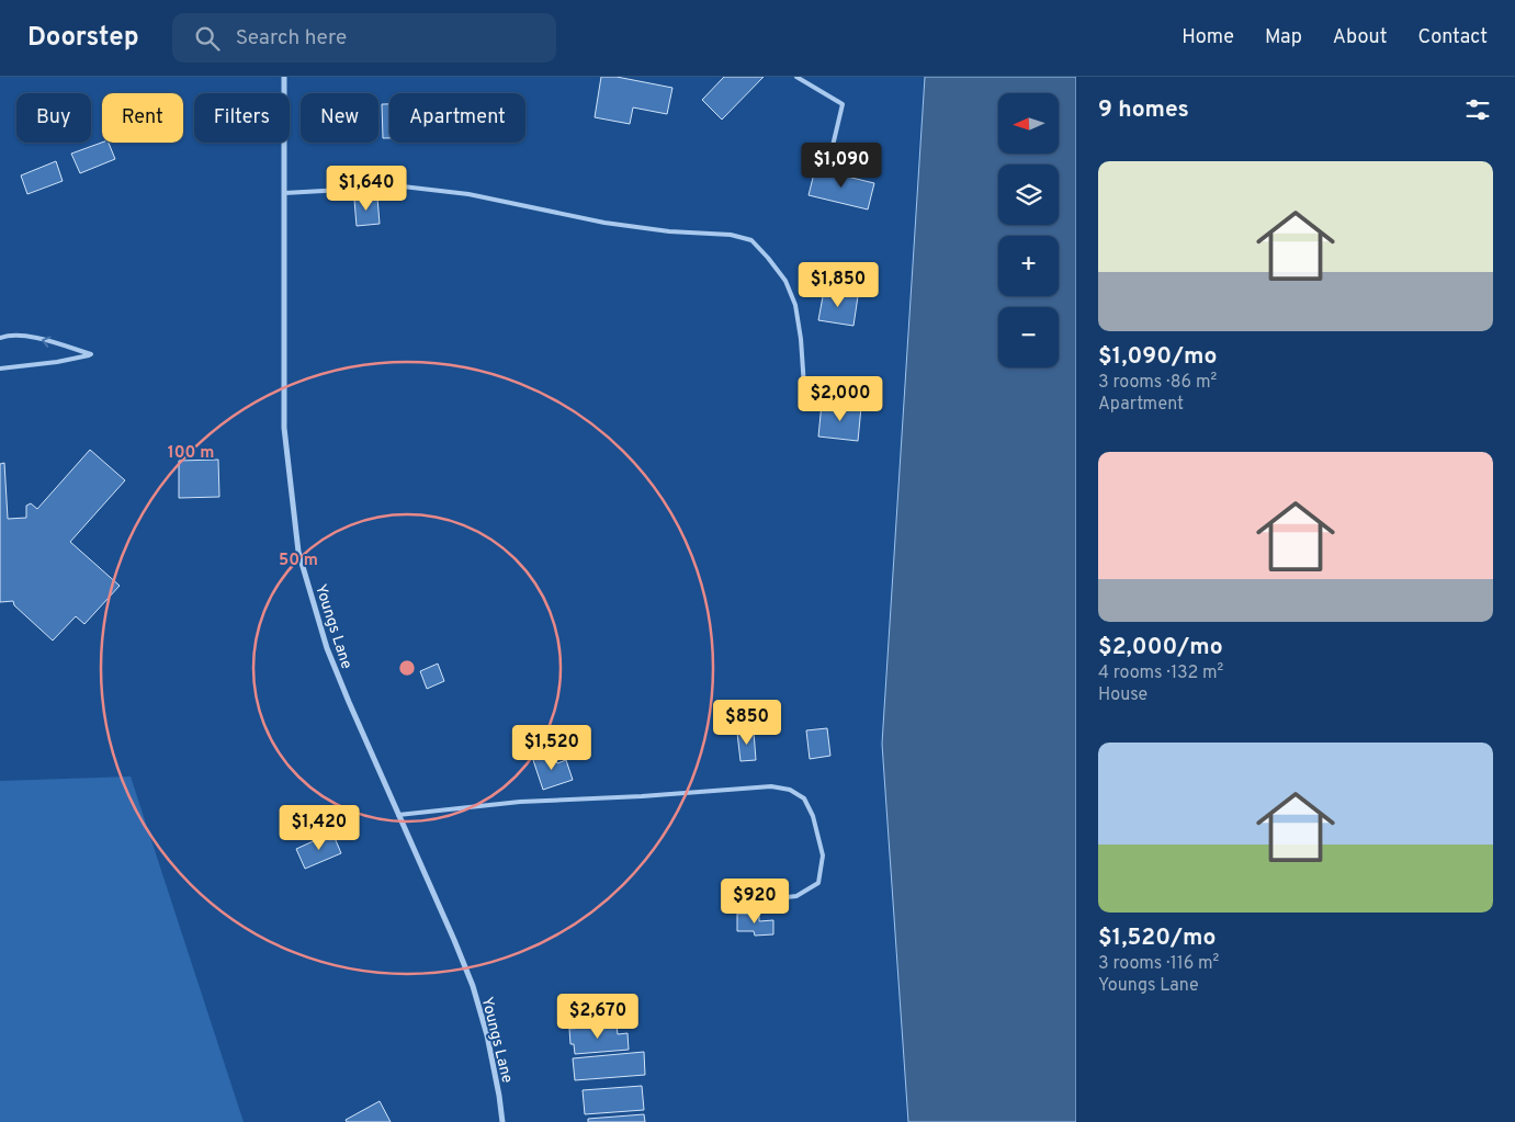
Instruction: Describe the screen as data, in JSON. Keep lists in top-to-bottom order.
{
  "streets": {
    "street": ["Youngs Lane"]
  },
  "north": "left",
  "page": {
    "header": "Doorstep",
    "search": "Search here",
    "nav": [
      "Home",
      "Map",
      "About",
      "Contact"
    ],
    "heading": "9 homes",
    "map_buttons": ["+", "−"],
    "chip": [
      "Buy",
      "Rent",
      "Filters",
      "New",
      "Apartment"
    ],
    "price": [
      "$1,090",
      "$1,640",
      "$1,850",
      "$2,000",
      "$850",
      "$1,520",
      "$1,420",
      "$920",
      "$2,670"
    ],
    "list": [
      {
        "name": "$1,090/mo",
        "note": "3 rooms · 86 m² · Apartment"
      },
      {
        "name": "$2,000/mo",
        "note": "4 rooms · 132 m² · House"
      },
      {
        "name": "$1,520/mo",
        "note": "3 rooms · 116 m² · Youngs Lane"
      }
    ]
  },
  "rings": ["100 m", "50 m"]
}
